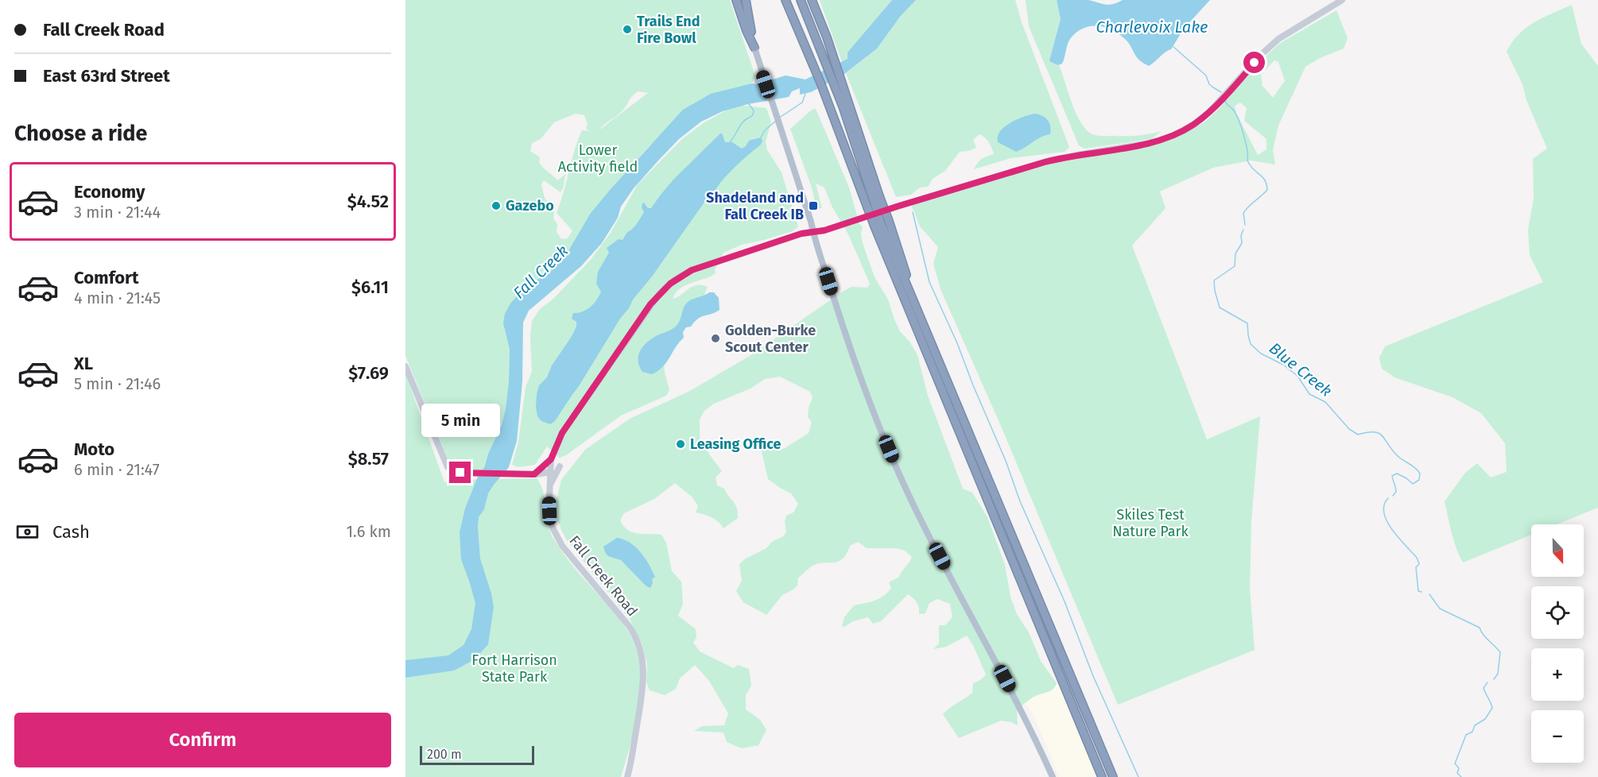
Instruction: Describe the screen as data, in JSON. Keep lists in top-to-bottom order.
{
  "streets": {
    "main road": ["Fall Creek Road"]
  },
  "water": ["Charlevoix Lake", "Fall Creek", "Blue Creek"],
  "parks": ["Lower Activity field", "Skiles Test Nature Park", "Fort Harrison State Park"],
  "places": {
    "other": [
      "Trails End Fire Bowl",
      "Gazebo",
      "Golden-Burke Scout Center",
      "Leasing Office"
    ],
    "transit": ["Shadeland and Fall Creek IB"]
  },
  "scale_bar": "200 m",
  "north": "bottom",
  "page": {
    "banner": ["Fall Creek Road", "East 63rd Street"],
    "heading": "Choose a ride",
    "list": [
      {
        "name": "Economy",
        "note": "3 min · 21:44",
        "value": "$4.52"
      },
      {
        "name": "Comfort",
        "note": "4 min · 21:45",
        "value": "$6.11"
      },
      {
        "name": "XL",
        "note": "5 min · 21:46",
        "value": "$7.69"
      },
      {
        "name": "Moto",
        "note": "6 min · 21:47",
        "value": "$8.57"
      }
    ],
    "bubble": "5 min",
    "pay": ["Cash", "1.6 km"],
    "map_buttons": ["+", "−"],
    "buttons": "Confirm",
    "scale": "200 m"
  }
}
